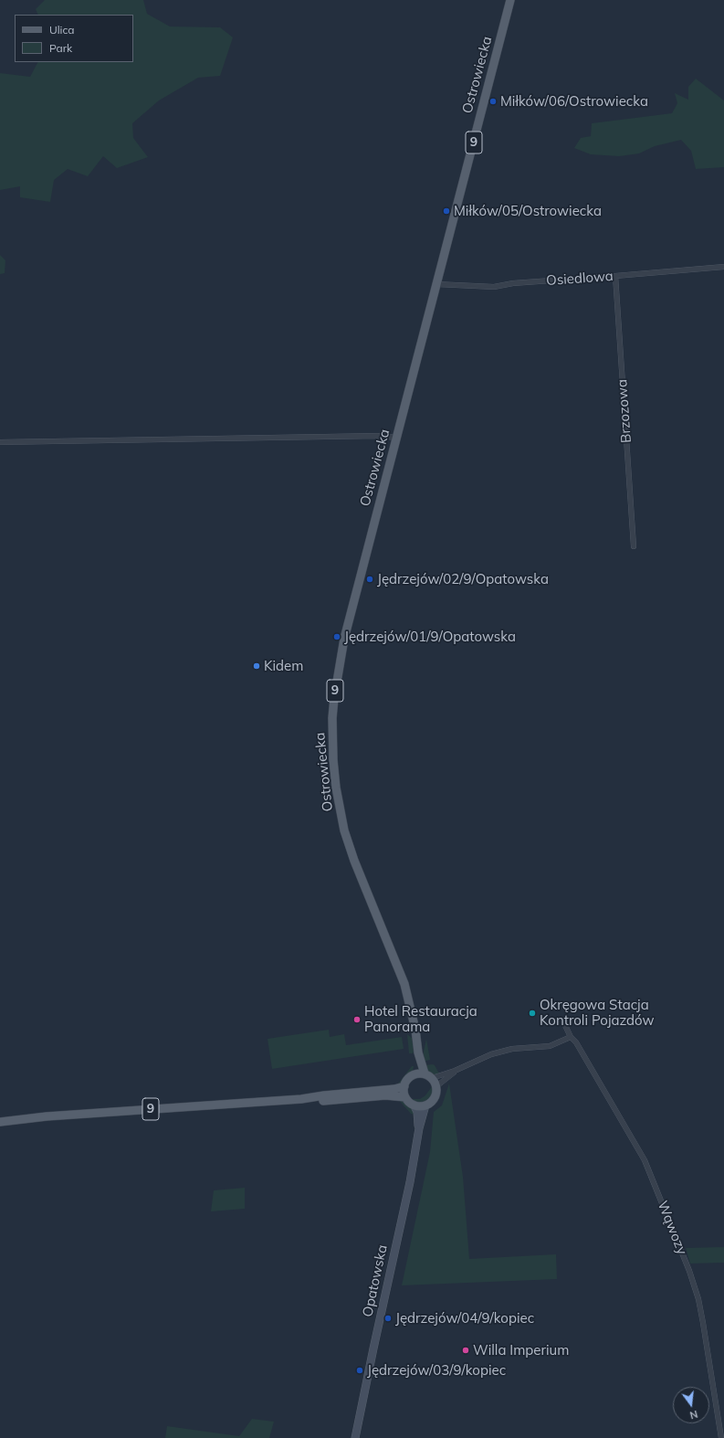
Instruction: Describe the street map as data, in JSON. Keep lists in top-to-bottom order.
{
  "streets": {
    "main road": ["Ostrowiecka", "9"],
    "street": [
      "Osiedlowa",
      "Brzozowa",
      "Wąwozy",
      "Opatowska"
    ]
  },
  "crossings": [
    ["Ostrowiecka", "9"],
    ["Ostrowiecka", "Osiedlowa"],
    ["9", "Opatowska"],
    ["Osiedlowa", "Brzozowa"]
  ],
  "places": [
    "Miłków/06/Ostrowiecka",
    "Miłków/05/Ostrowiecka",
    "Jędrzejów/02/9/Opatowska",
    "Jędrzejów/01/9/Opatowska",
    "Kidem",
    "Okręgowa Stacja Kontroli Pojazdów",
    "Hotel Restauracja Panorama",
    "Jędrzejów/04/9/kopiec",
    "Willa Imperium",
    "Jędrzejów/03/9/kopiec"
  ],
  "legend": ["Ulica", "Park"],
  "north": "bottom"
}
